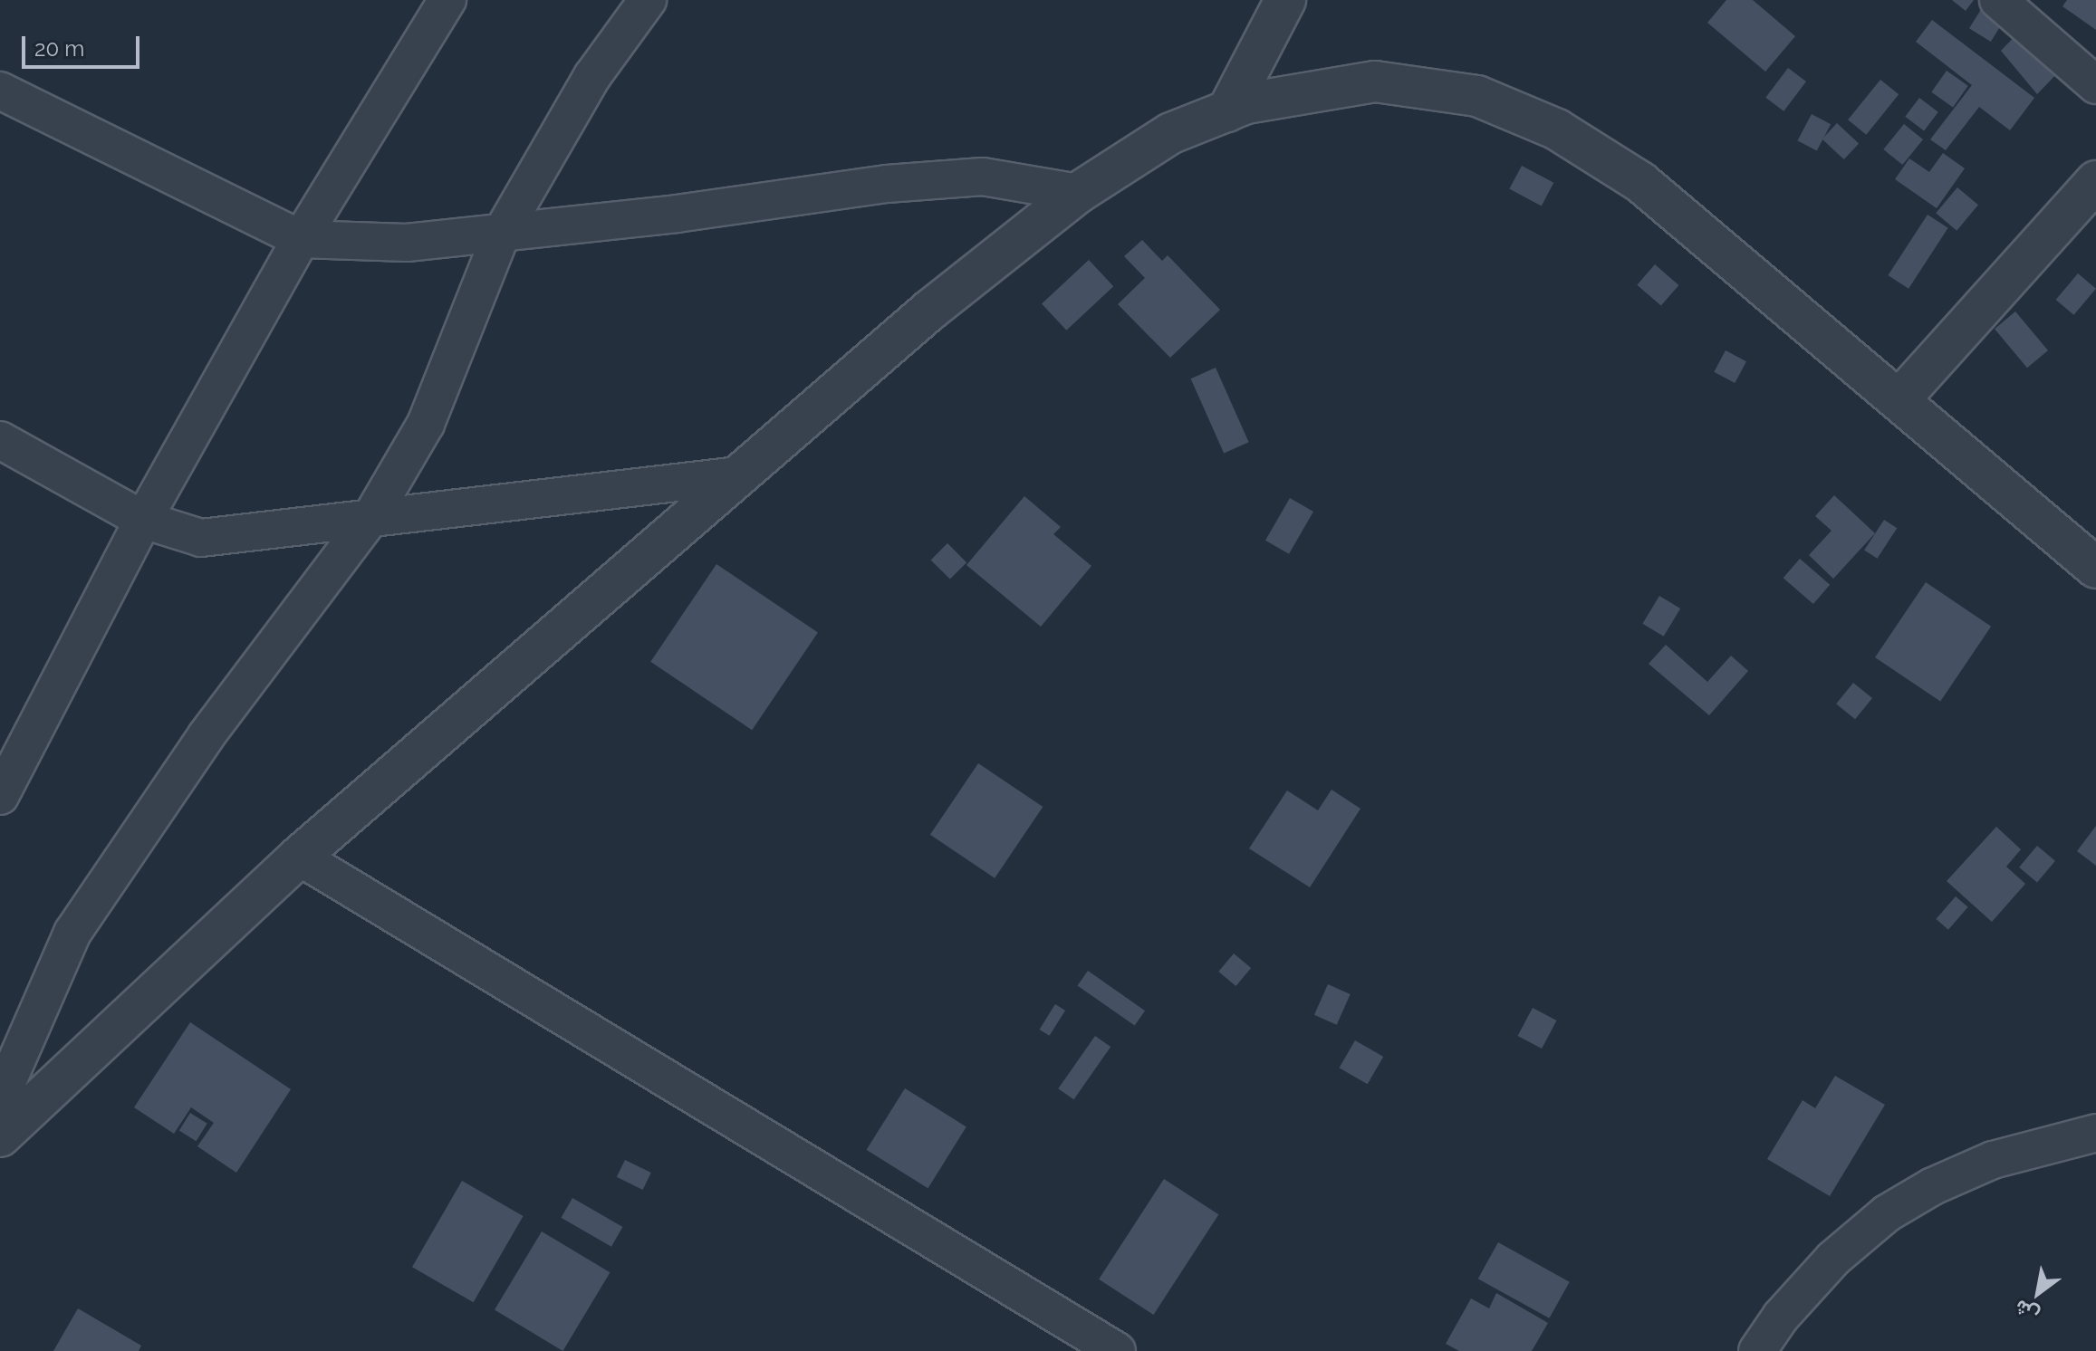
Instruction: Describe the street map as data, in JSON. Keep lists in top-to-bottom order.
{
  "scale_bar": "20 m",
  "north": "bottom left"
}
